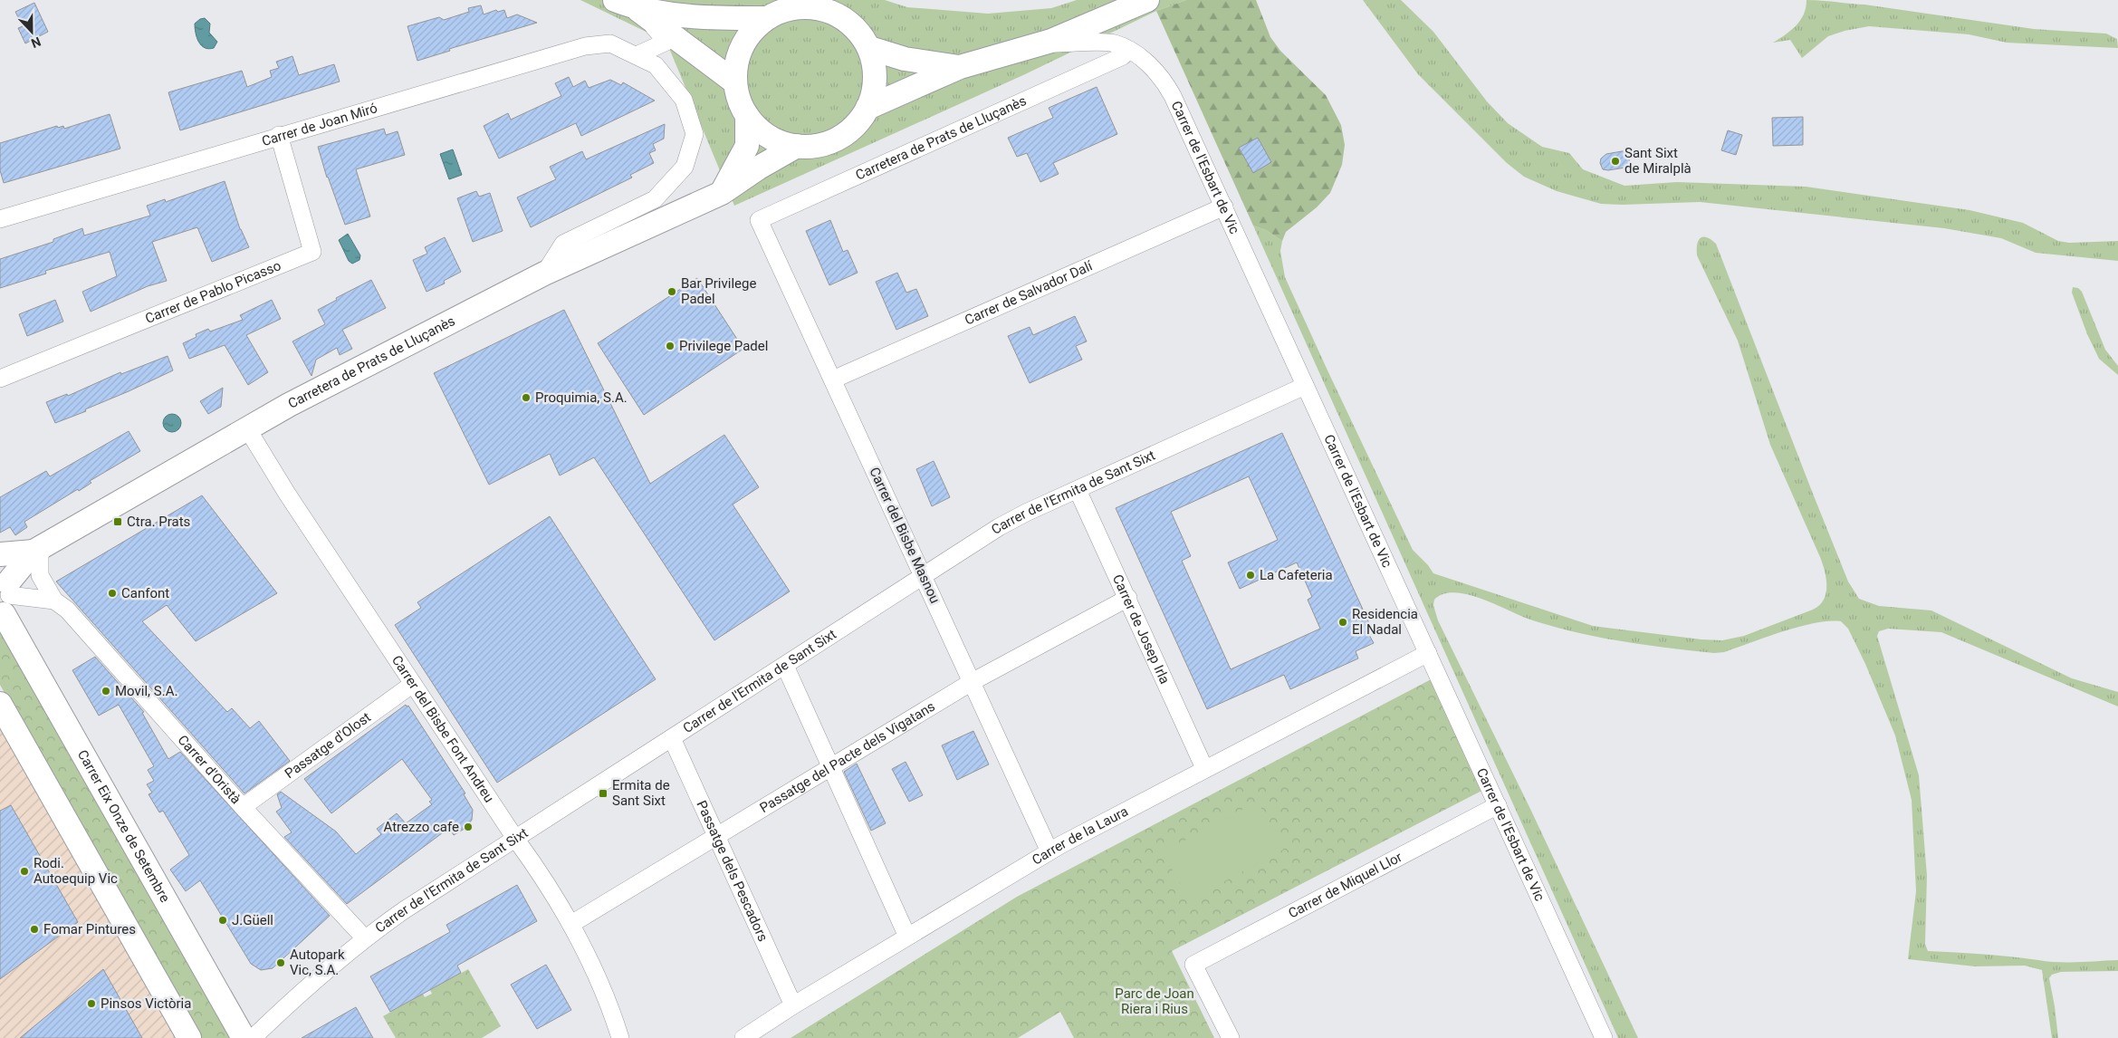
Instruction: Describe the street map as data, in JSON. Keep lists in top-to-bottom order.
{
  "streets": {
    "street": [
      "Carrer de Joan Miró",
      "Carretera de Prats de Lluçanès",
      "Carrer de l'Esbart de Vic",
      "Carrer de Pablo Picasso",
      "Carrer de Salvador Dalí",
      "Carrer de l'Ermita de Sant Sixt",
      "Carrer del Bisbe Masnou",
      "Carrer de Josep Irla",
      "Carrer del Bisbe Font Andreu",
      "Passatge d'Olost",
      "Passatge del Pacte dels Vigatans",
      "Carrer d'Oristà",
      "Carrer Eix Onze de Setembre",
      "Carrer de la Laura",
      "Passatge dels Pescadors",
      "Carrer de Miquel Llor"
    ]
  },
  "crossings": [
    ["Carrer de Joan Miró", "Carretera de Prats de Lluçanès"],
    ["Carrer de Joan Miró", "Carrer de Pablo Picasso"],
    ["Carretera de Prats de Lluçanès", "Carrer del Bisbe Masnou"],
    ["Carretera de Prats de Lluçanès", "Carrer del Bisbe Font Andreu"],
    ["Carretera de Prats de Lluçanès", "Carrer d'Oristà"],
    ["Carretera de Prats de Lluçanès", "Carrer Eix Onze de Setembre"],
    ["Carrer de l'Esbart de Vic", "Carrer de Salvador Dalí"],
    ["Carrer de l'Esbart de Vic", "Carrer de l'Ermita de Sant Sixt"],
    ["Carrer de l'Esbart de Vic", "Carrer de la Laura"],
    ["Carrer de l'Esbart de Vic", "Carrer de Miquel Llor"],
    ["Carrer de Salvador Dalí", "Carrer del Bisbe Masnou"],
    ["Carrer de l'Ermita de Sant Sixt", "Carrer del Bisbe Masnou"],
    ["Carrer de l'Ermita de Sant Sixt", "Carrer de Josep Irla"],
    ["Carrer de l'Ermita de Sant Sixt", "Carrer del Bisbe Font Andreu"],
    ["Carrer de l'Ermita de Sant Sixt", "Carrer d'Oristà"],
    ["Carrer de l'Ermita de Sant Sixt", "Passatge dels Pescadors"],
    ["Carrer del Bisbe Masnou", "Passatge del Pacte dels Vigatans"],
    ["Carrer del Bisbe Masnou", "Carrer de la Laura"],
    ["Carrer de Josep Irla", "Passatge del Pacte dels Vigatans"],
    ["Carrer de Josep Irla", "Carrer de la Laura"],
    ["Carrer del Bisbe Font Andreu", "Passatge d'Olost"],
    ["Carrer del Bisbe Font Andreu", "Passatge del Pacte dels Vigatans"],
    ["Passatge d'Olost", "Carrer d'Oristà"],
    ["Passatge del Pacte dels Vigatans", "Passatge dels Pescadors"],
    ["Carrer de la Laura", "Passatge dels Pescadors"]
  ],
  "parks": ["Parc de Joan Riera i Rius"],
  "places": {
    "other": [
      "Sant Sixt de Miralplà",
      "Bar Privilege Padel",
      "Privilege Padel",
      "Proquimia, S.A.",
      "La Cafeteria",
      "Canfont",
      "Residencia El Nadal",
      "Movil, S.A.",
      "Atrezzo cafe",
      "Rodi. Autoequip Vic",
      "J.Güell",
      "Fomar Pintures",
      "Autopark Vic, S.A.",
      "Pinsos Victòria"
    ],
    "transit": ["Ctra. Prats", "Ermita de Sant Sixt"]
  },
  "north": "bottom"
}
